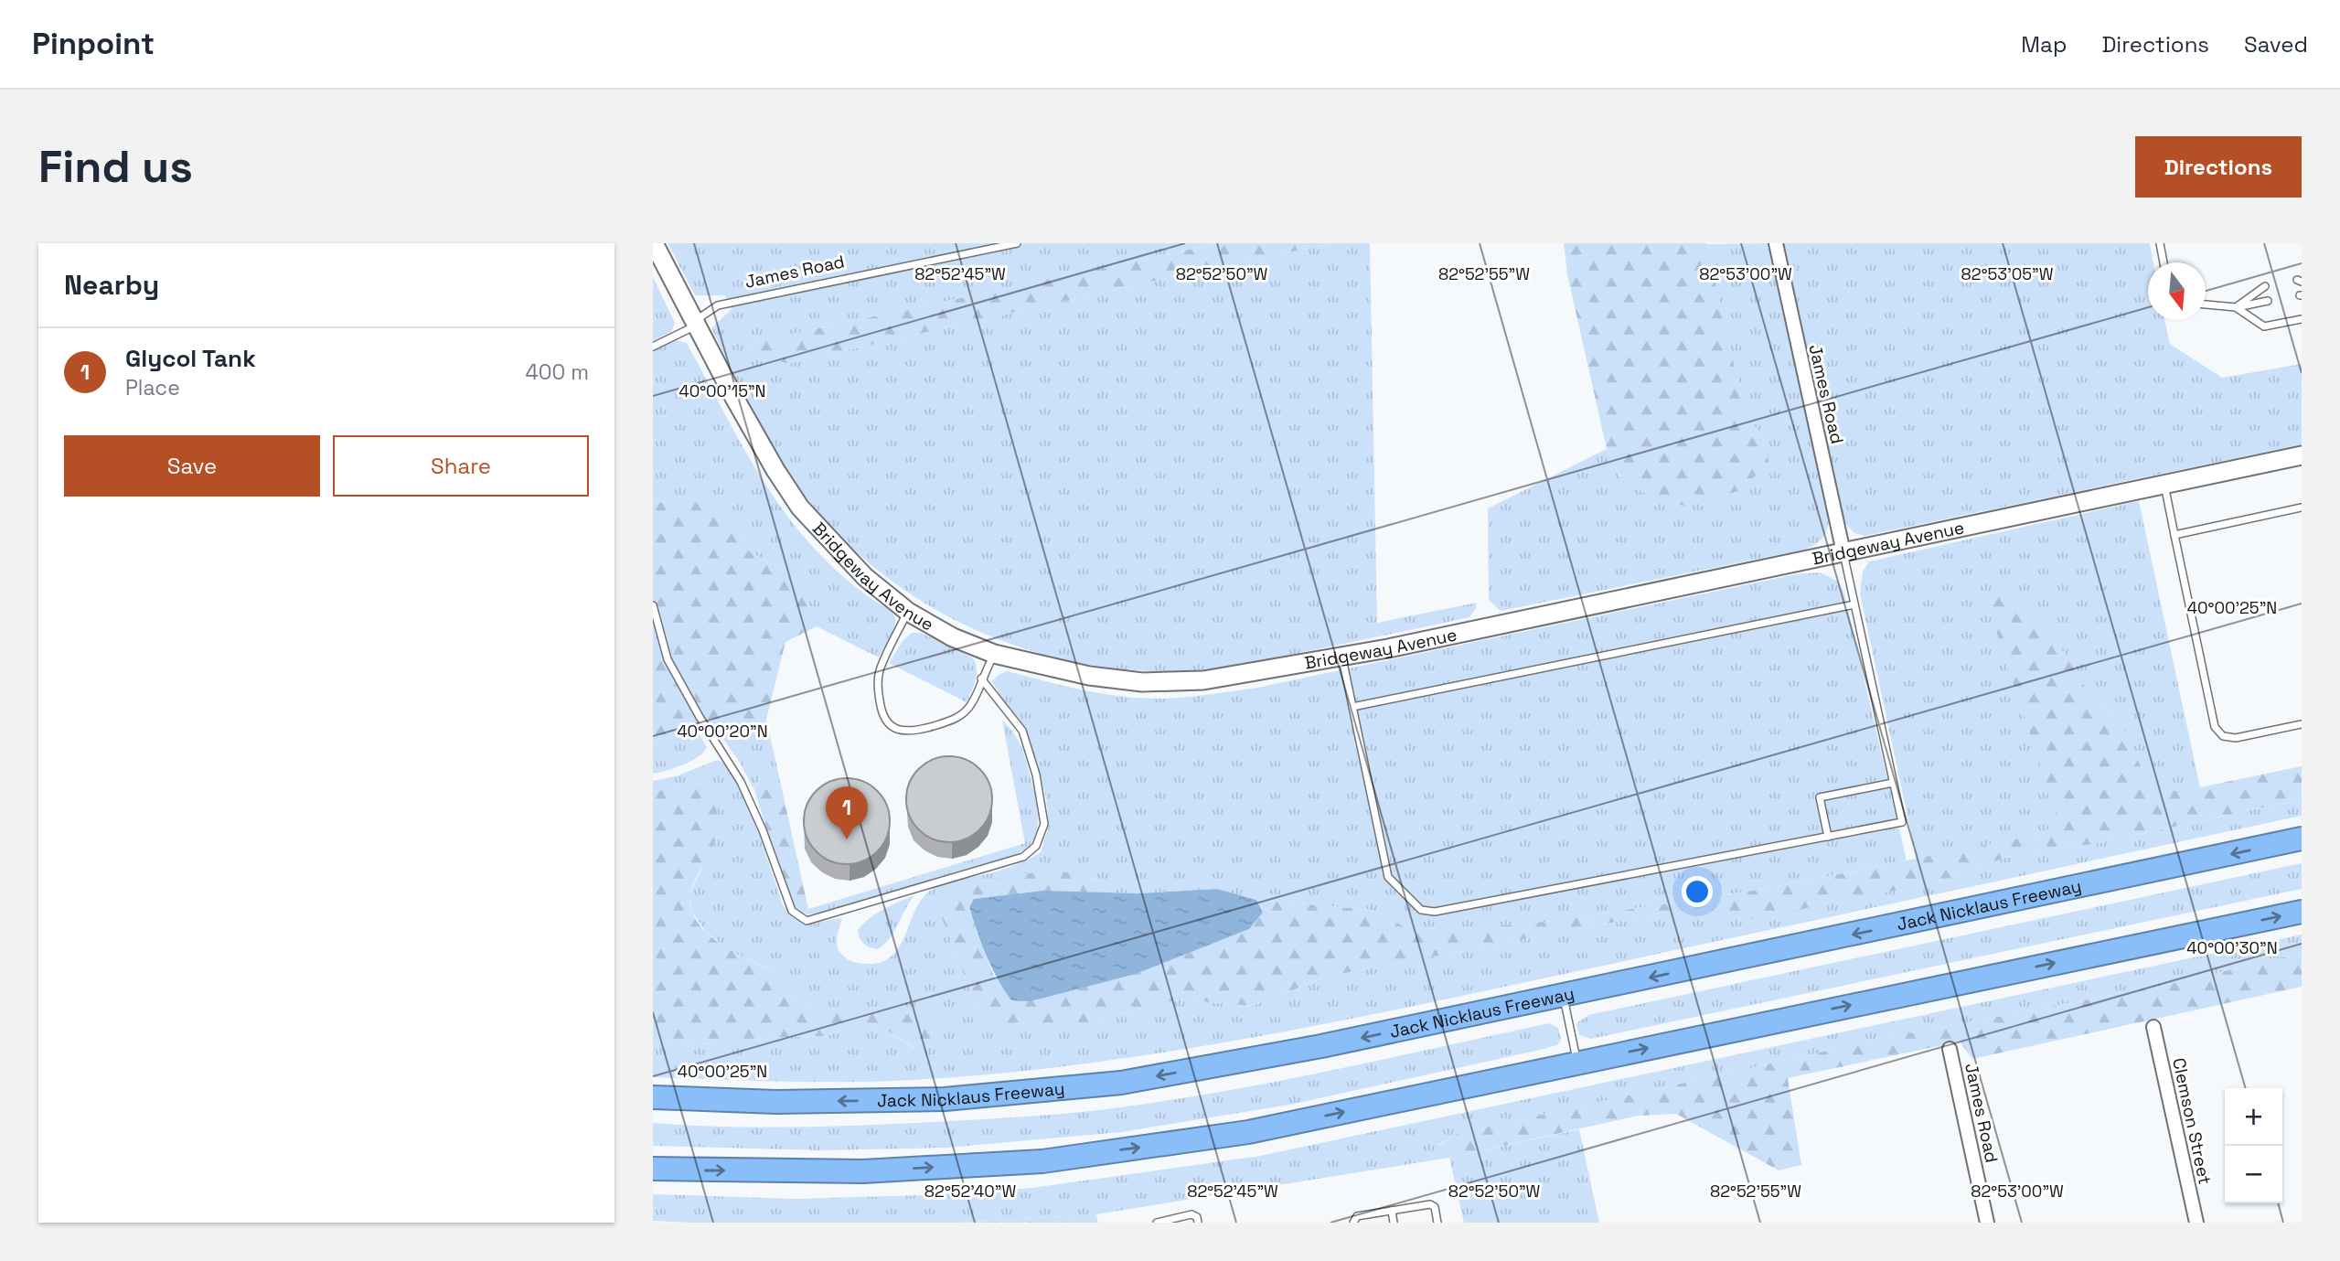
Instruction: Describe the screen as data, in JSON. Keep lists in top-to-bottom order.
{
  "streets": {
    "highway": ["Jack Nicklaus Freeway"],
    "street": ["James Road", "Bridgeway Avenue", "Clemson Street"]
  },
  "crossings": [
    ["James Road", "Bridgeway Avenue"]
  ],
  "north": "bottom",
  "page": {
    "header": "Pinpoint",
    "nav": ["Map", "Directions", "Saved"],
    "buttons": [
      "Directions",
      ["Save", "Share"]
    ],
    "title": "Find us",
    "heading": "Nearby",
    "list": [
      {
        "mark": "1",
        "name": "Glycol Tank",
        "note": "Place",
        "value": "400 m"
      }
    ],
    "pins": "1",
    "map_buttons": ["+", "−"]
  },
  "coordinates": [
    "82°52'45\"W",
    "82°52'50\"W",
    "82°52'55\"W",
    "82°53'00\"W",
    "82°53'05\"W",
    "40°00'15\"N",
    "40°00'25\"N",
    "40°00'20\"N",
    "40°00'30\"N",
    "82°52'40\"W"
  ]
}
